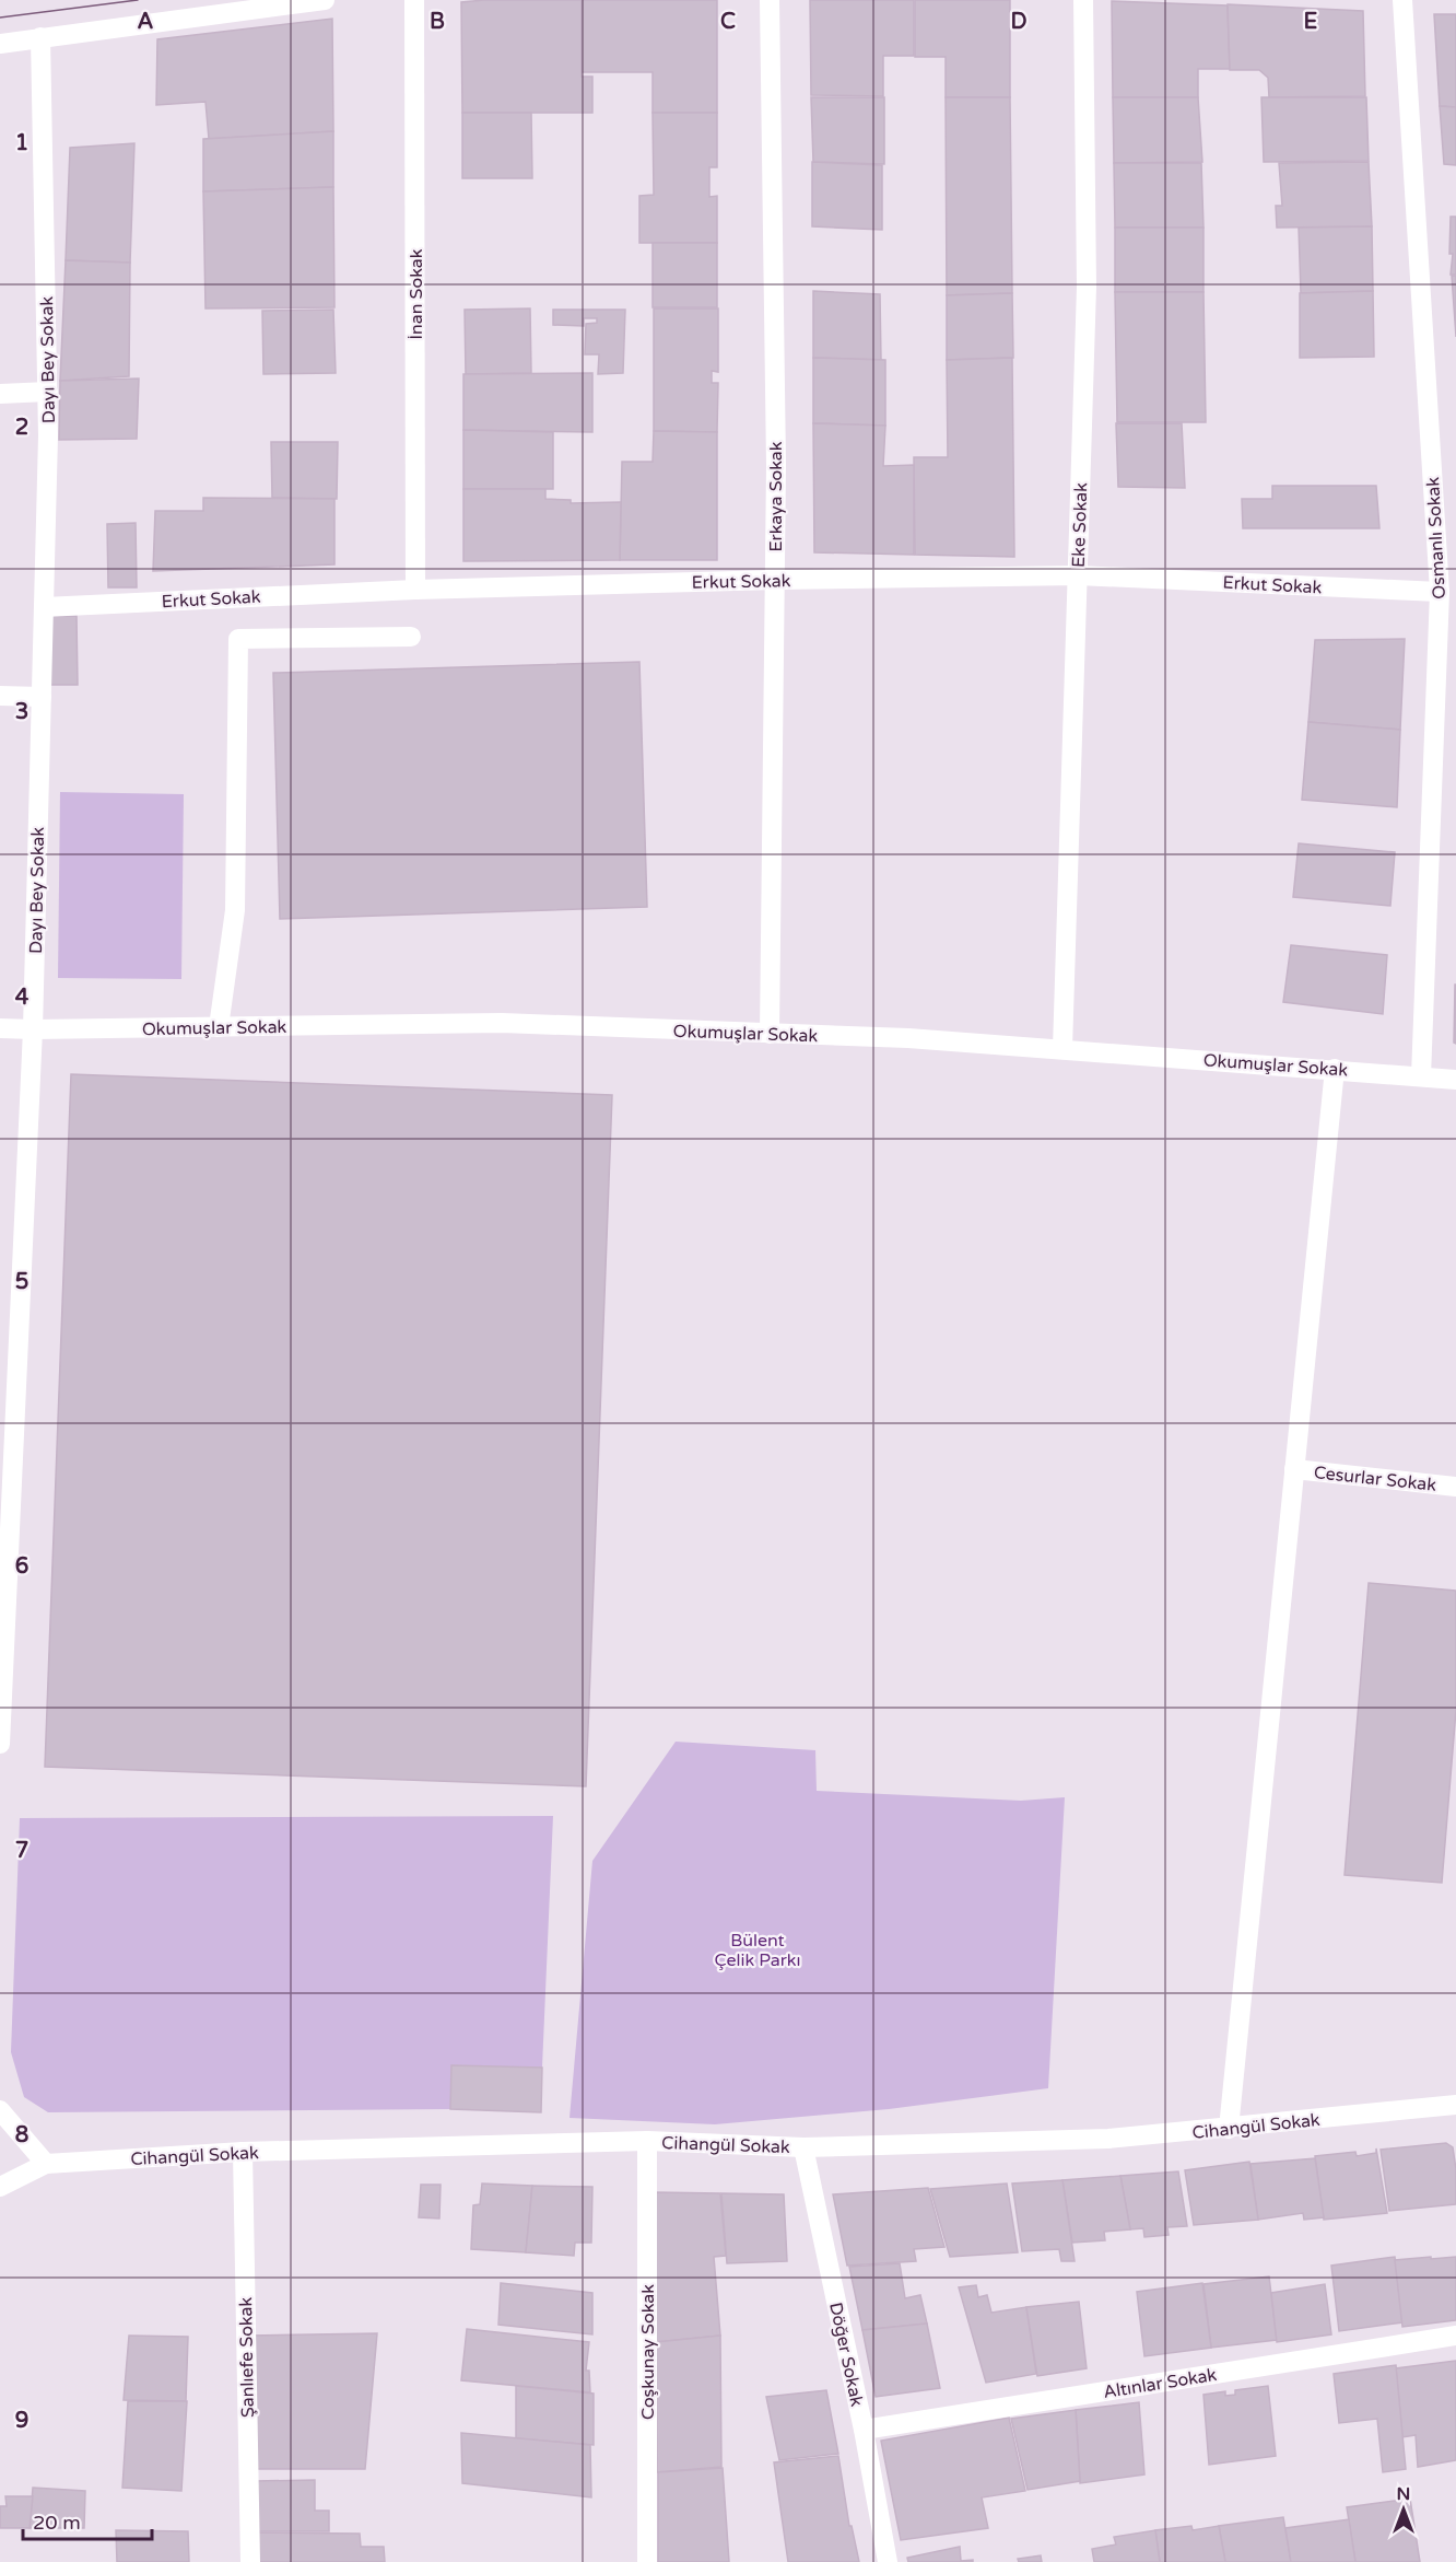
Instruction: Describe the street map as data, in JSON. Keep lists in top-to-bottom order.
{
  "streets": {
    "street": [
      "İnan Sokak",
      "Dayı Bey Sokak",
      "Erkaya Sokak",
      "Eke Sokak",
      "Osmanlı Sokak",
      "Erkut Sokak",
      "Okumuşlar Sokak",
      "Cesurlar Sokak",
      "Cihangül Sokak",
      "Coşkunay Sokak",
      "Döğer Sokak",
      "Şanlıefe Sokak",
      "Altınlar Sokak"
    ]
  },
  "crossings": [
    ["İnan Sokak", "Erkut Sokak"],
    ["Dayı Bey Sokak", "Erkut Sokak"],
    ["Dayı Bey Sokak", "Okumuşlar Sokak"],
    ["Erkaya Sokak", "Erkut Sokak"],
    ["Erkaya Sokak", "Okumuşlar Sokak"],
    ["Eke Sokak", "Erkut Sokak"],
    ["Eke Sokak", "Okumuşlar Sokak"],
    ["Osmanlı Sokak", "Erkut Sokak"],
    ["Osmanlı Sokak", "Okumuşlar Sokak"],
    ["Cihangül Sokak", "Coşkunay Sokak"],
    ["Cihangül Sokak", "Döğer Sokak"],
    ["Cihangül Sokak", "Şanlıefe Sokak"],
    ["Döğer Sokak", "Altınlar Sokak"]
  ],
  "parks": ["Bülent Çelik Parkı"],
  "scale_bar": "20 m",
  "north": "top",
  "grid": {
    "columns": [
      "A",
      "B",
      "C",
      "D",
      "E"
    ],
    "rows": [
      "1",
      "2",
      "3",
      "4",
      "5",
      "6",
      "7",
      "8",
      "9"
    ]
  }
}
